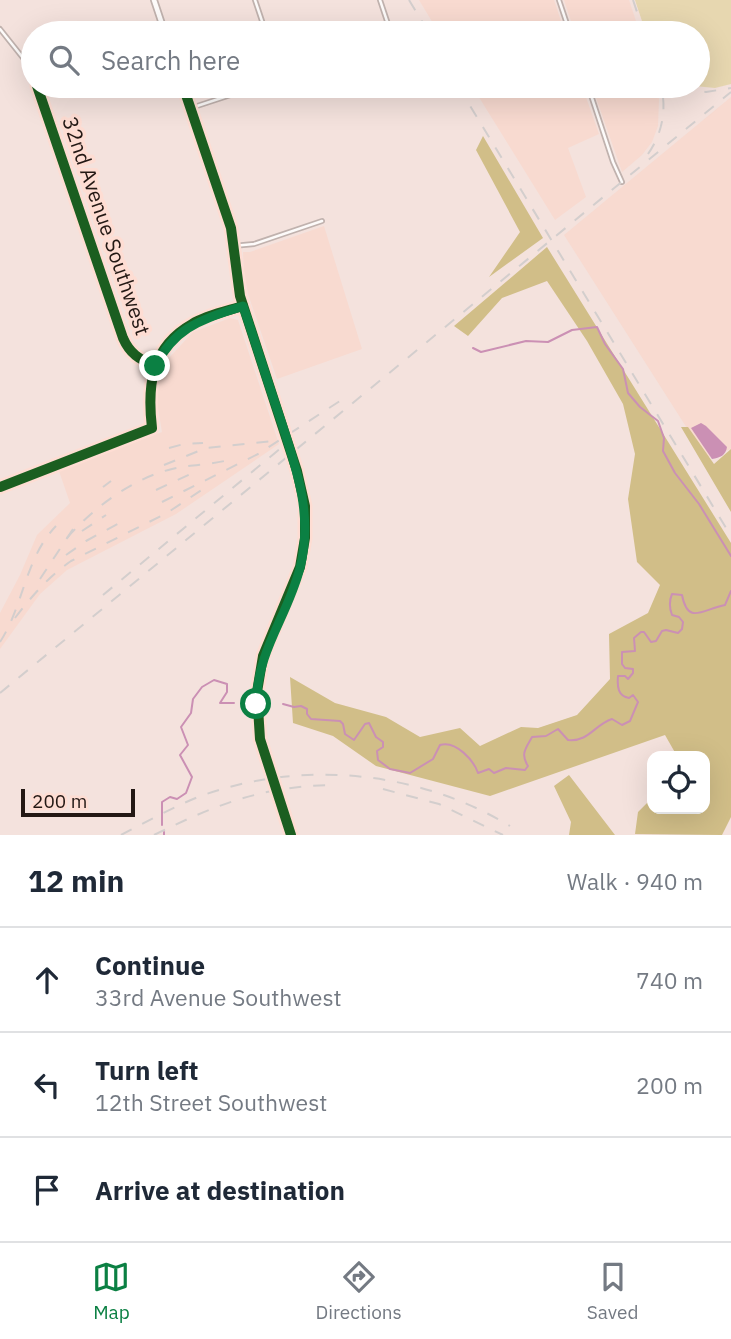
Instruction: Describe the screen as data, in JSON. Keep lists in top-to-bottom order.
{
  "streets": {
    "street": ["32nd Avenue Southwest"]
  },
  "scale_bar": "200 m",
  "page": {
    "search": "Search here",
    "scale": "200 m",
    "heading": ["12 min", "Walk · 940 m"],
    "list": [
      ["Continue", "33rd Avenue Southwest", "740 m"],
      ["Turn left", "12th Street Southwest", "200 m"],
      "Arrive at destination"
    ],
    "nav": ["Map", "Directions", "Saved"]
  }
}
